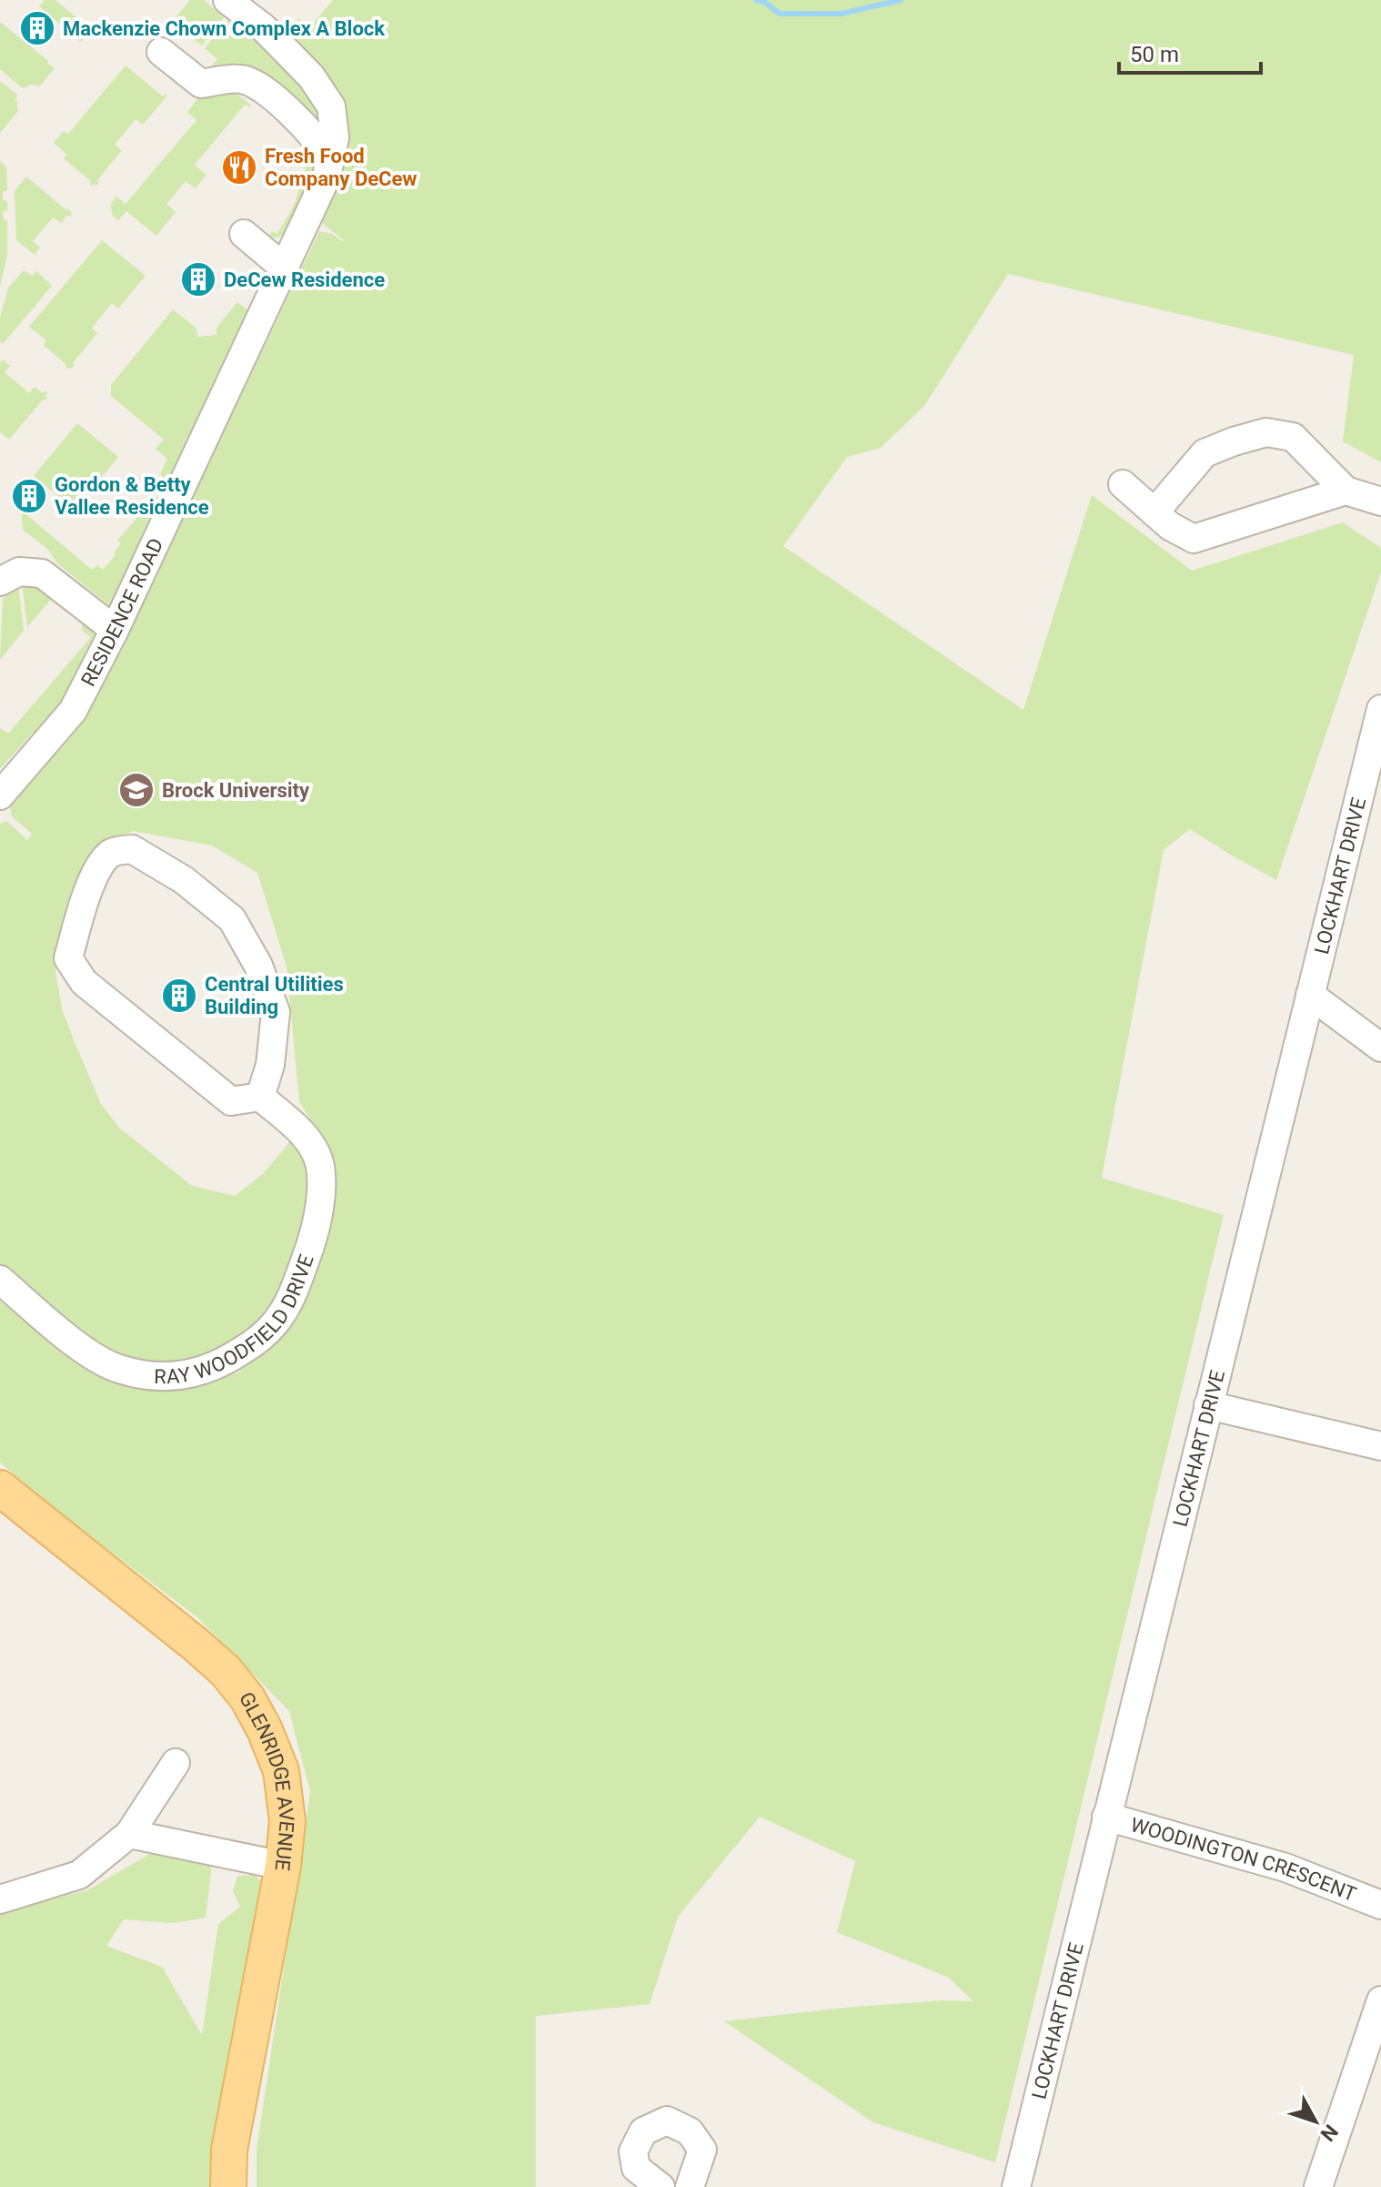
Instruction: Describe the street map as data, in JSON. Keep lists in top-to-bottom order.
{
  "streets": {
    "main road": ["GLENRIDGE AVENUE"],
    "street": [
      "RESIDENCE ROAD",
      "LOCKHART DRIVE",
      "RAY WOODFIELD DRIVE",
      "WOODINGTON CRESCENT"
    ]
  },
  "crossings": [
    ["LOCKHART DRIVE", "WOODINGTON CRESCENT"]
  ],
  "places": {
    "building": [
      "Mackenzie Chown Complex A Block",
      "DeCew Residence",
      "Gordon & Betty Vallee Residence",
      "Central Utilities Building"
    ],
    "restaurant": ["Fresh Food Company DeCew"],
    "school or university": ["Brock University"]
  },
  "scale_bar": "50 m",
  "north": "bottom right"
}
